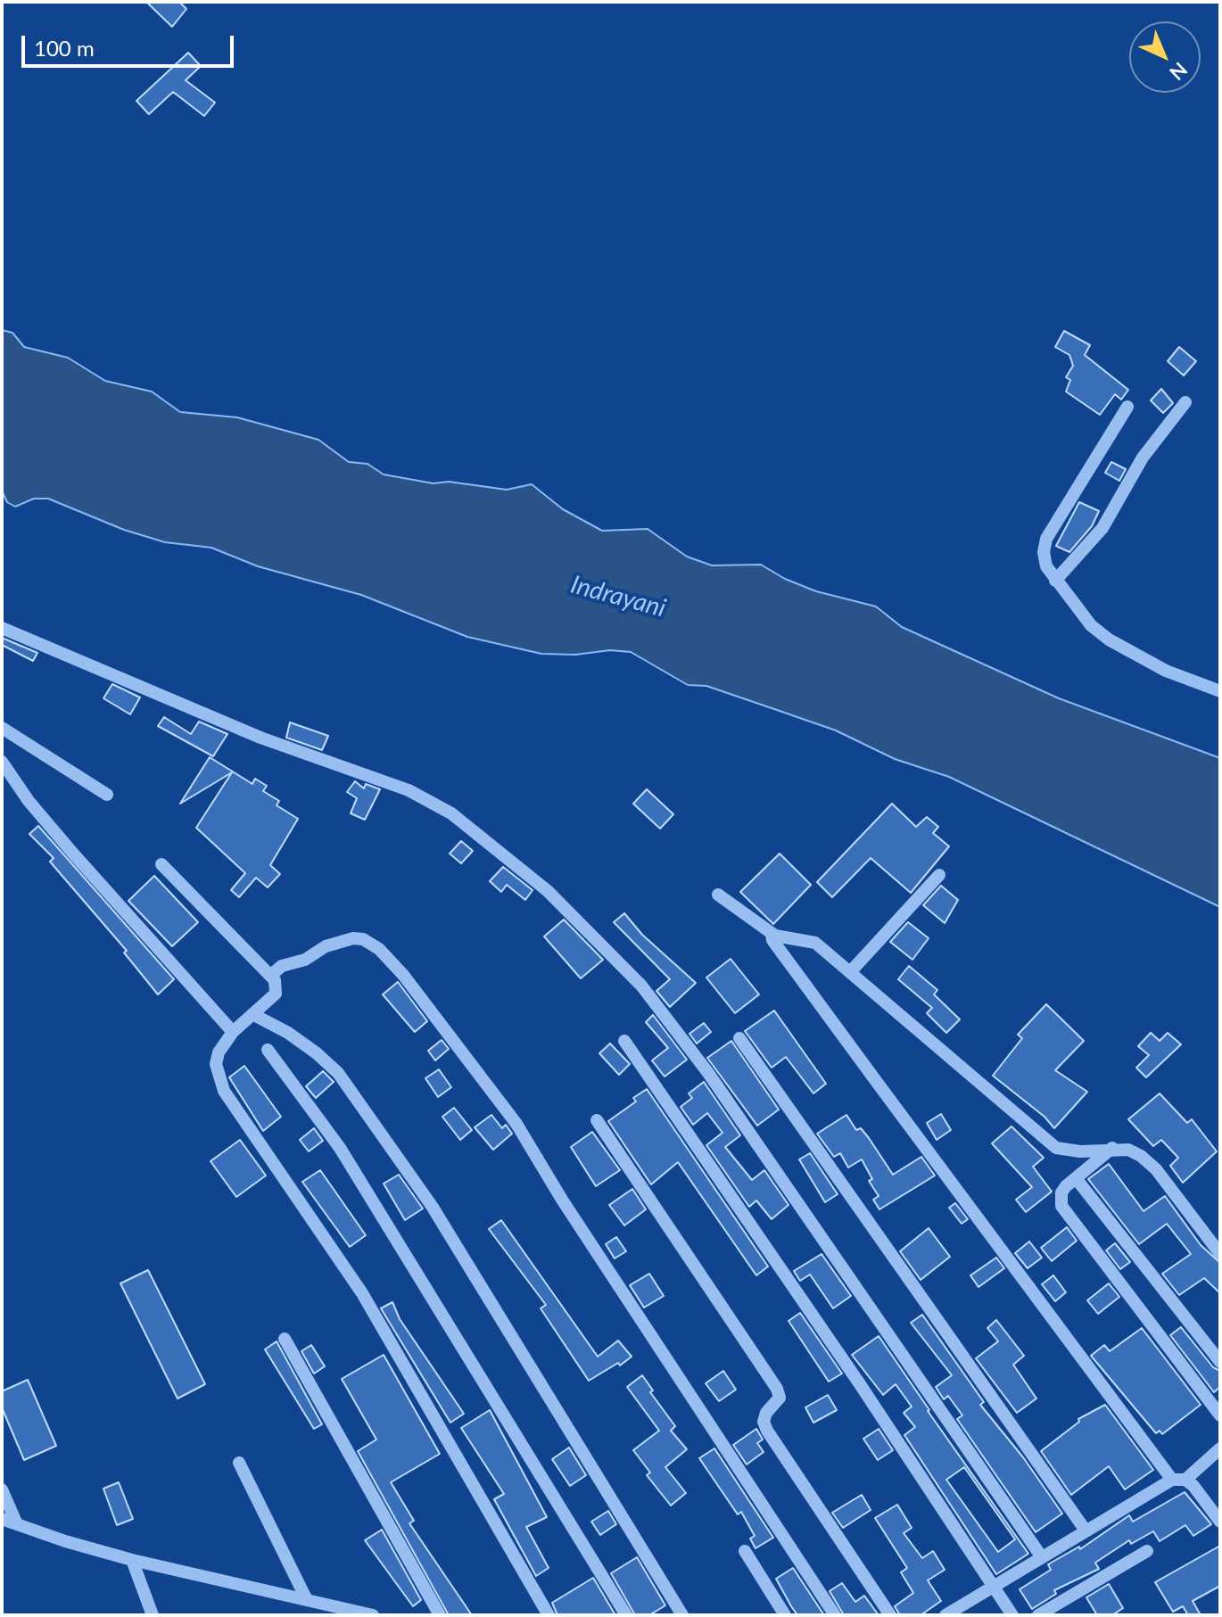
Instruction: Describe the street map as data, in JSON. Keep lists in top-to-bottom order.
{
  "water": ["Indrayani"],
  "scale_bar": "100 m",
  "north": "bottom right"
}
